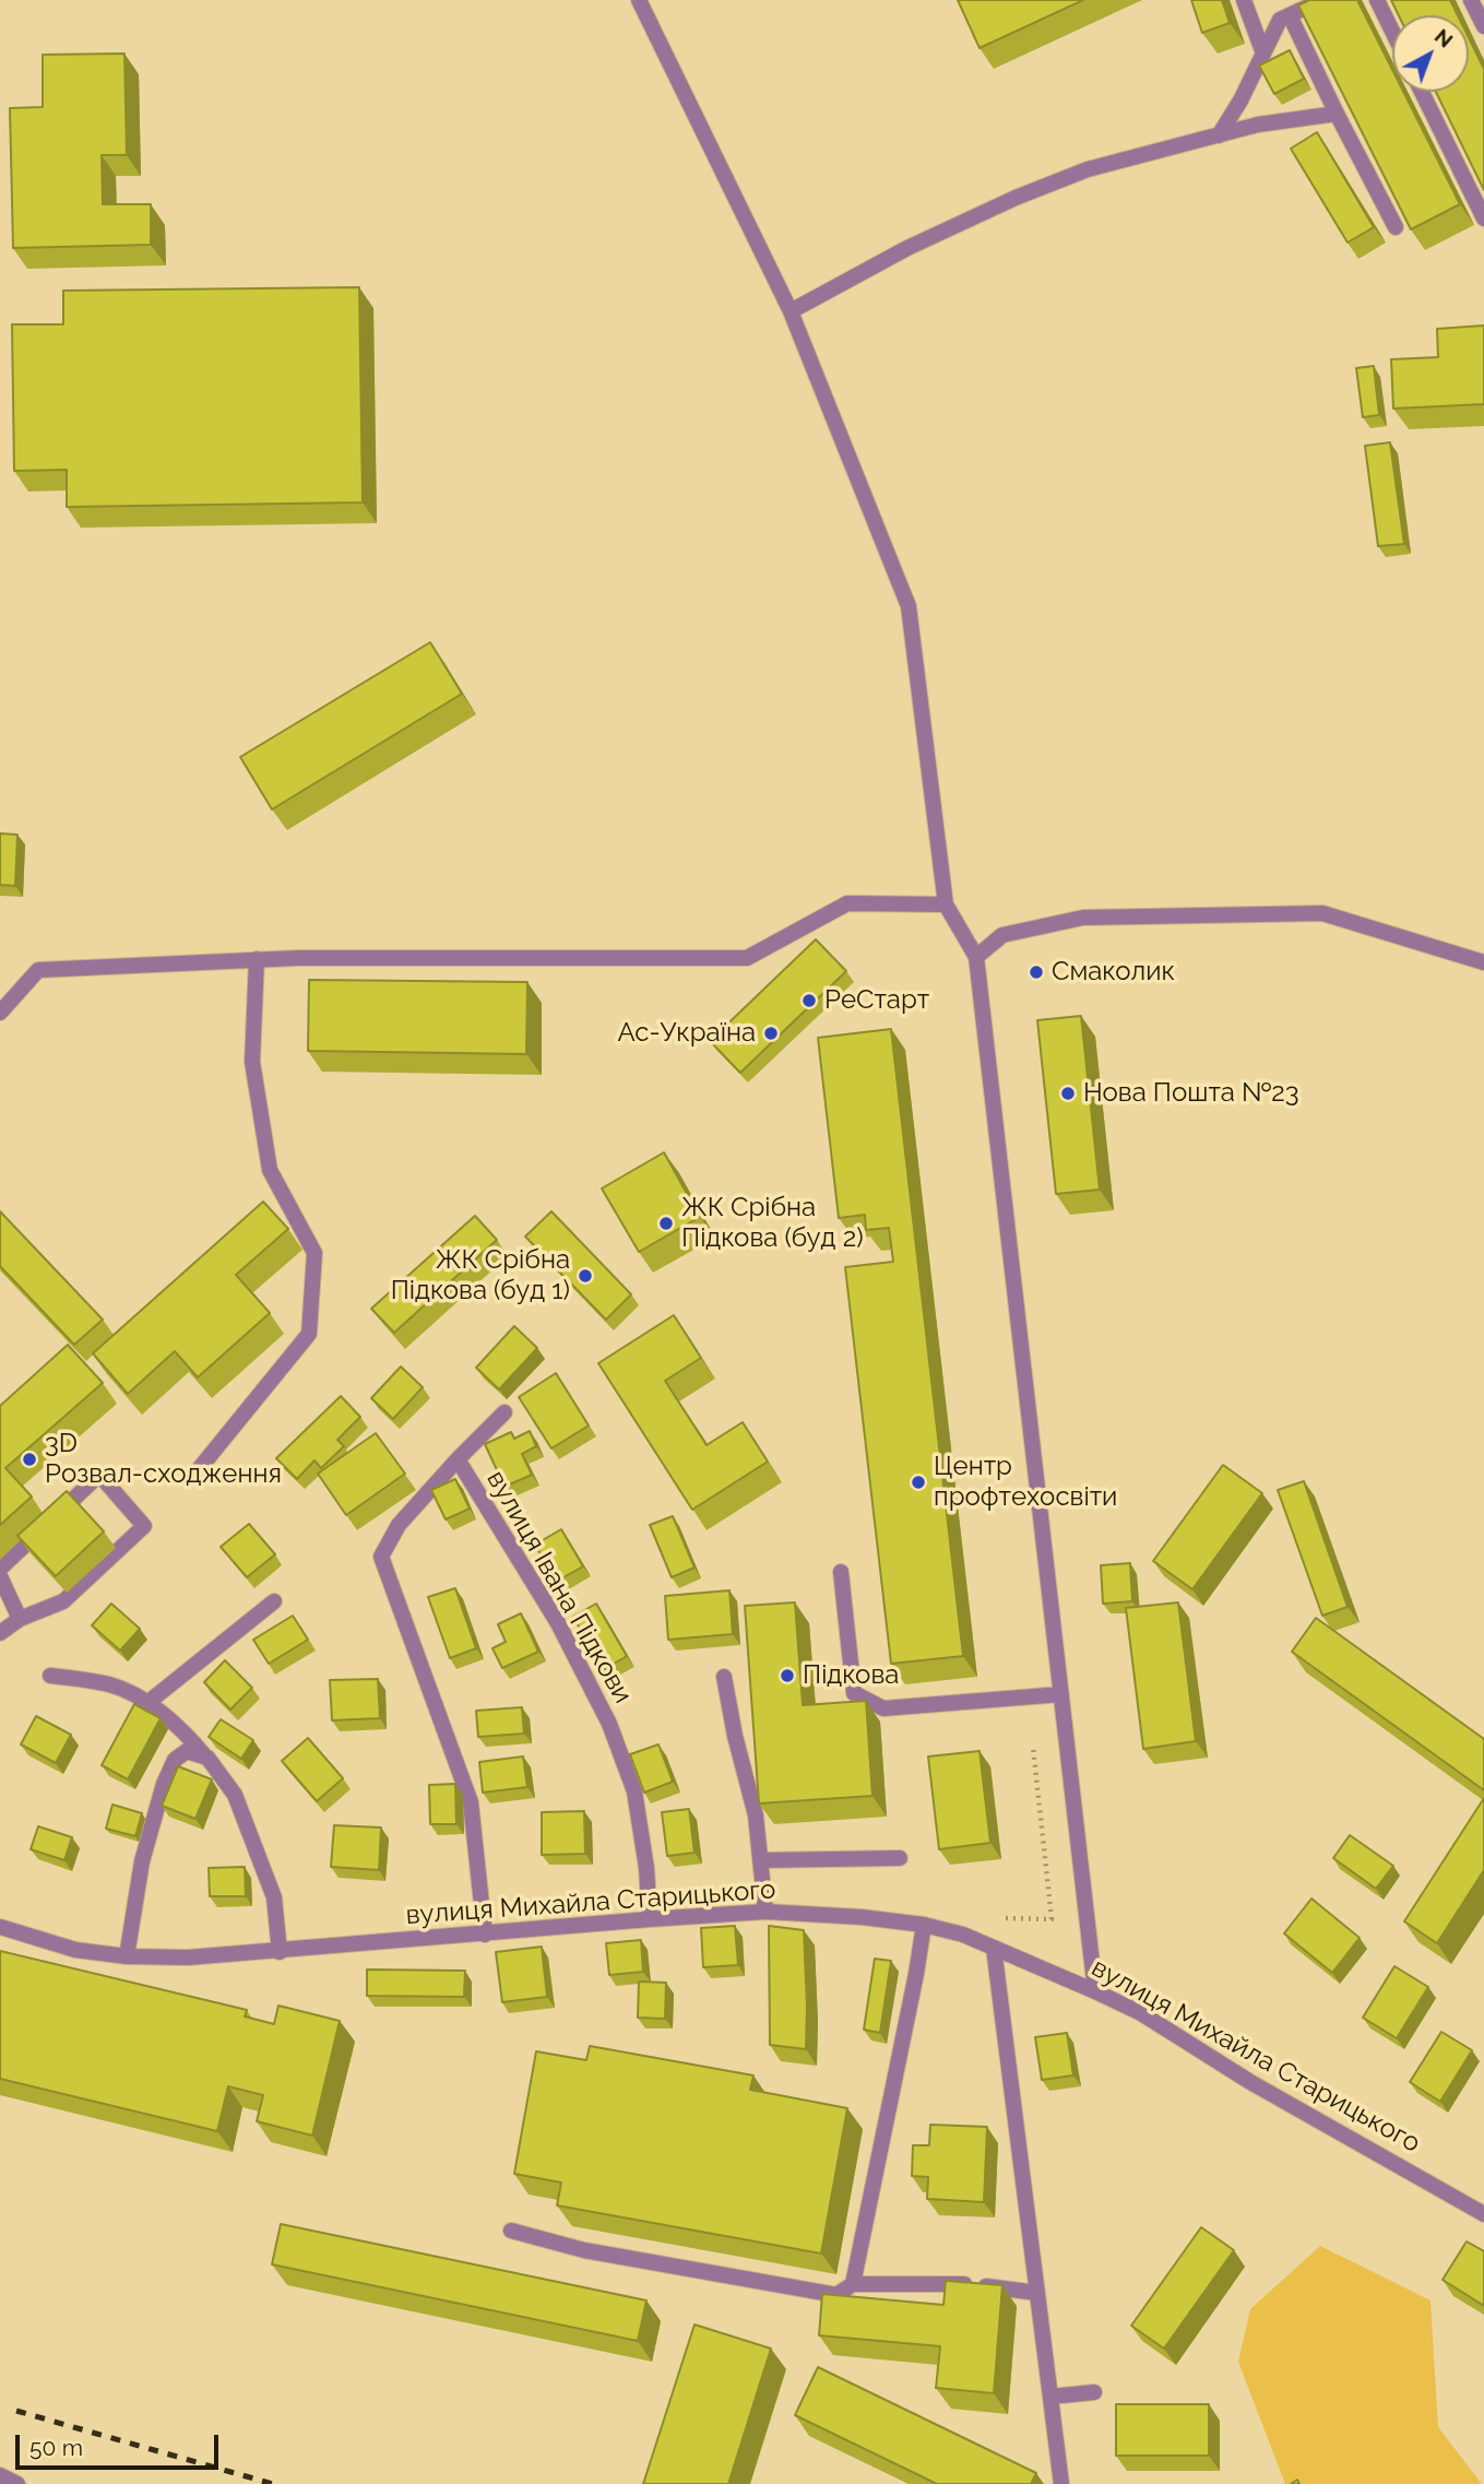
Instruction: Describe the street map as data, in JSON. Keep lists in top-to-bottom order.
{
  "streets": {
    "street": ["вулиця Івана Підкови", "вулиця Михайла Старицького"]
  },
  "crossings": [
    ["вулиця Івана Підкови", "вулиця Михайла Старицького"]
  ],
  "places": [
    "Смаколик",
    "РеСтарт",
    "Ас-Україна",
    "Нова Пошта №23",
    "ЖК Срібна Підкова (буд 2)",
    "ЖК Срібна Підкова (буд 1)",
    "3D Розвал-сходження",
    "Центр профтехосвіти",
    "Підкова"
  ],
  "scale_bar": "50 m",
  "north": "top right"
}
